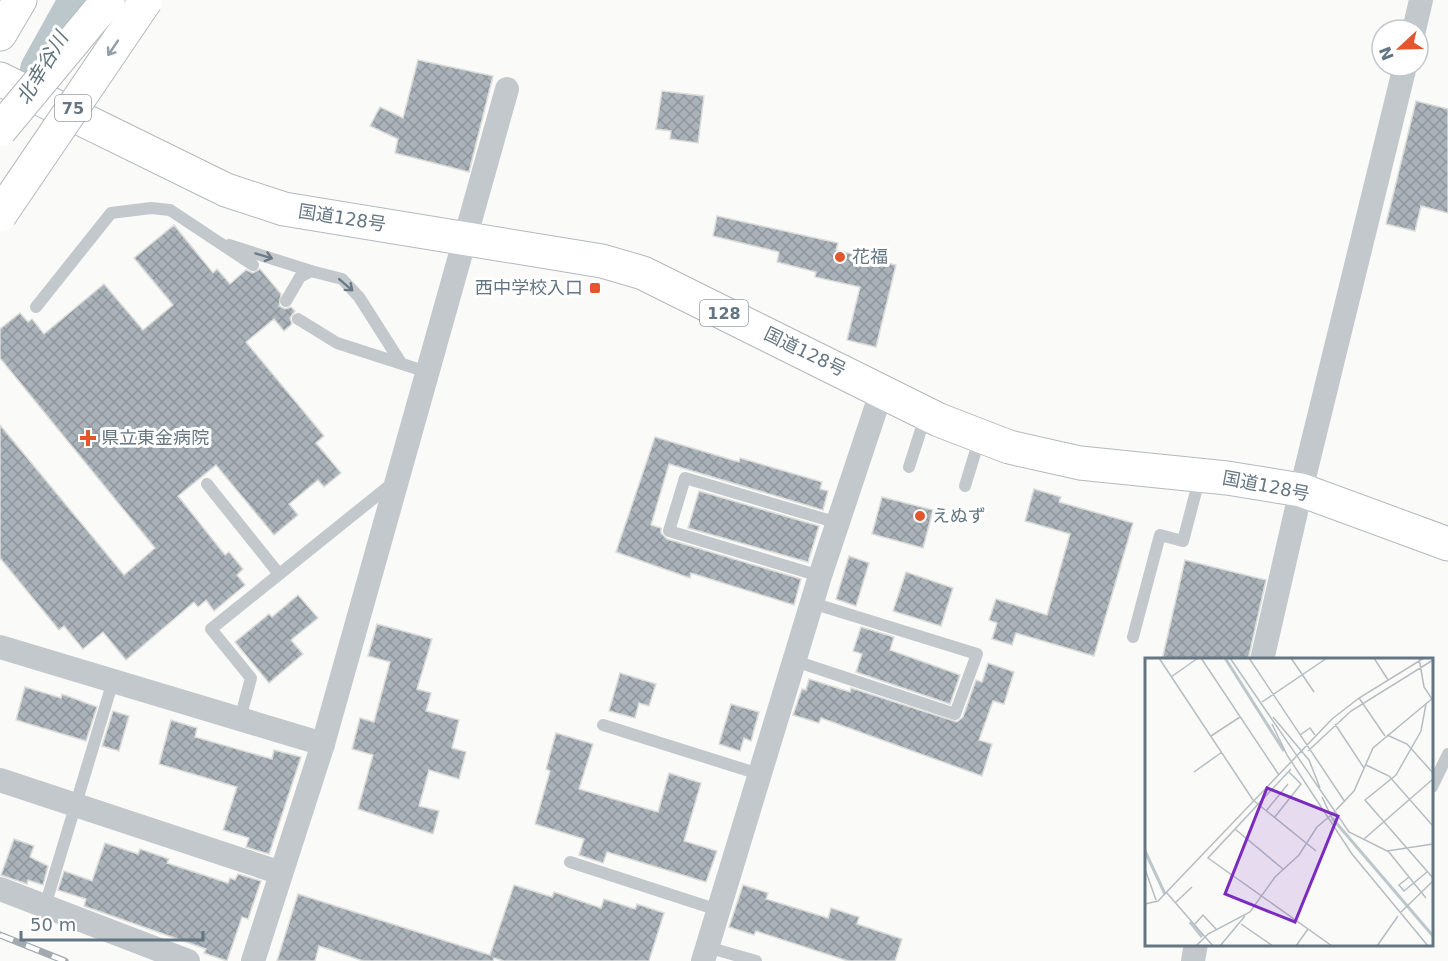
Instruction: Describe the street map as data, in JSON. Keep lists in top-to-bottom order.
{
  "streets": {
    "main road": ["75", "国道128号", "128"]
  },
  "water": ["北幸谷川"],
  "places": {
    "other": ["花福", "えぬず"],
    "transit": ["西中学校入口"],
    "health": ["県立東金病院"]
  },
  "scale_bar": "50 m",
  "north": "left"
}
